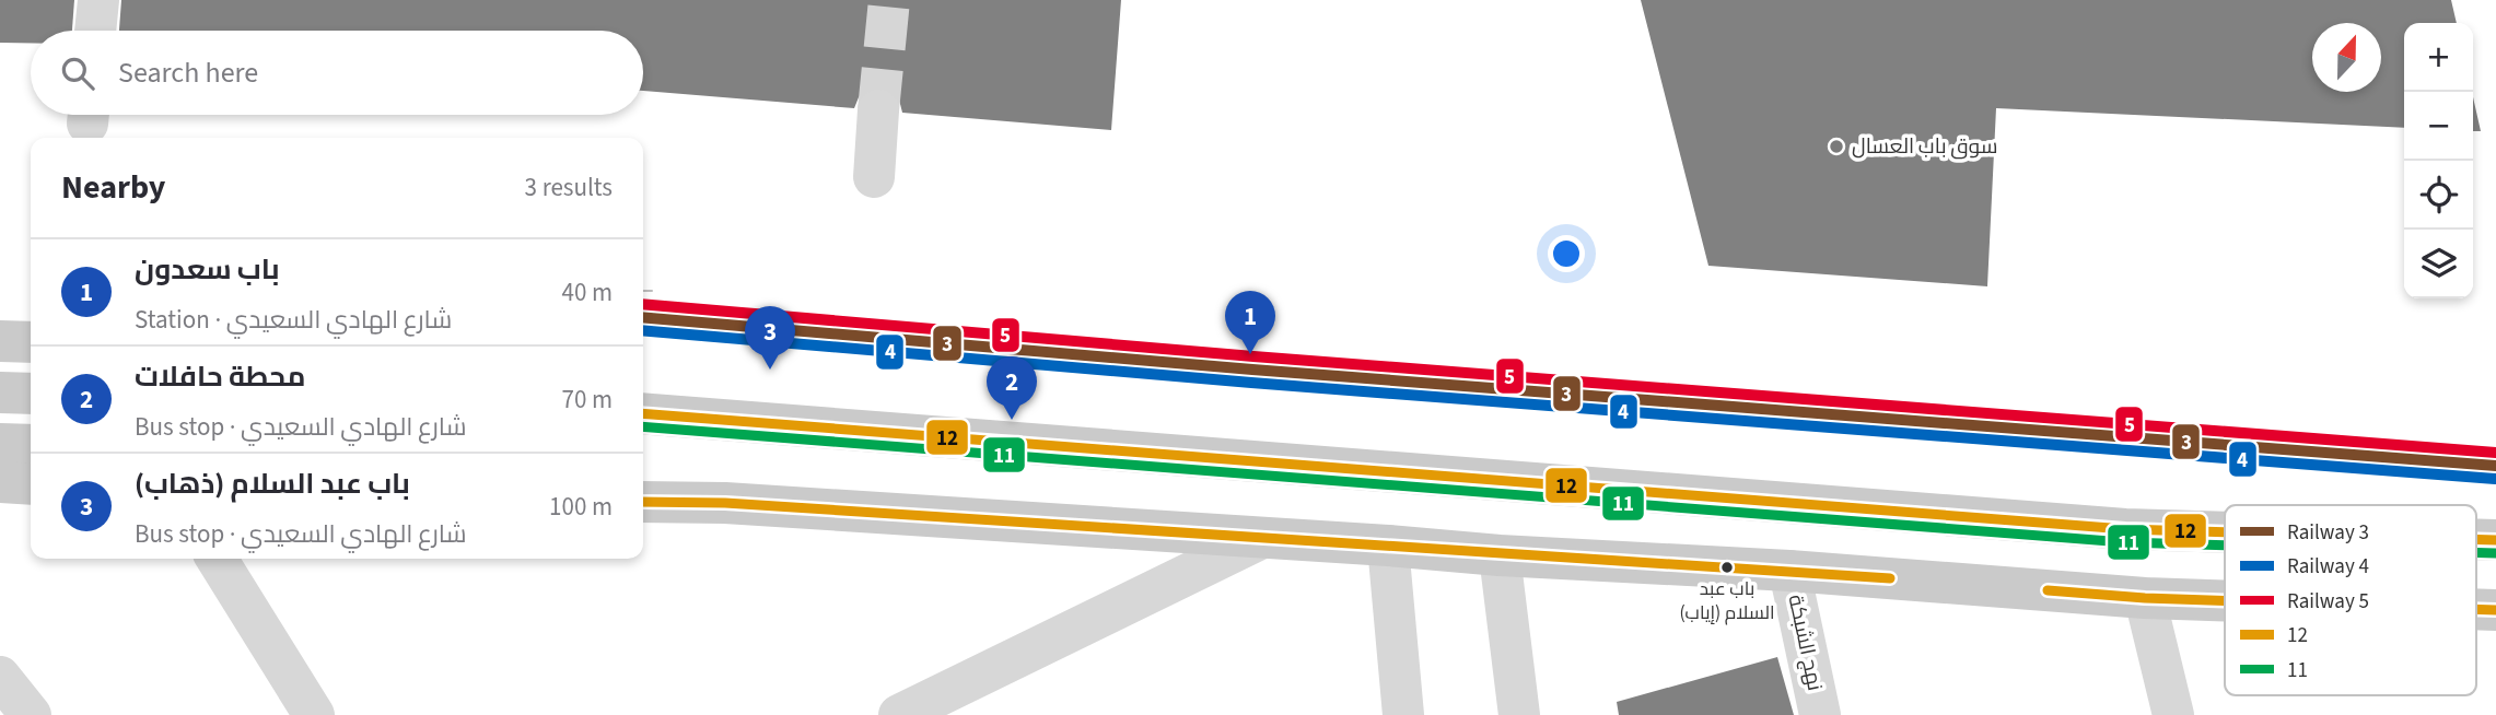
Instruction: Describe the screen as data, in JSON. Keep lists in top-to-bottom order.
{
  "streets": {
    "street": ["نهج الشبكة"]
  },
  "places": ["سوق باب العسال", "باب عبد السلام (إياب)"],
  "lines": [
    "rail line 5",
    "rail line 3",
    "rail line 4",
    "transit line 12",
    "transit line 11"
  ],
  "legend": [
    "Railway 3",
    "Railway 4",
    "Railway 5",
    "12",
    "11"
  ],
  "north": "top",
  "page": {
    "map_buttons": ["+", "−"],
    "search": "Search here",
    "heading": ["Nearby", "3 results"],
    "list": [
      {
        "mark": "1",
        "name": "باب سعدون",
        "note": "Station · شارع الهادي السعيدي",
        "value": "40 m"
      },
      {
        "mark": "2",
        "name": "محطة حافلات",
        "note": "Bus stop · شارع الهادي السعيدي",
        "value": "70 m"
      },
      {
        "mark": "3",
        "name": "باب عبد السلام (ذهاب)",
        "note": "Bus stop · شارع الهادي السعيدي",
        "value": "100 m"
      }
    ],
    "pins": ["1", "3", "2"]
  }
}
